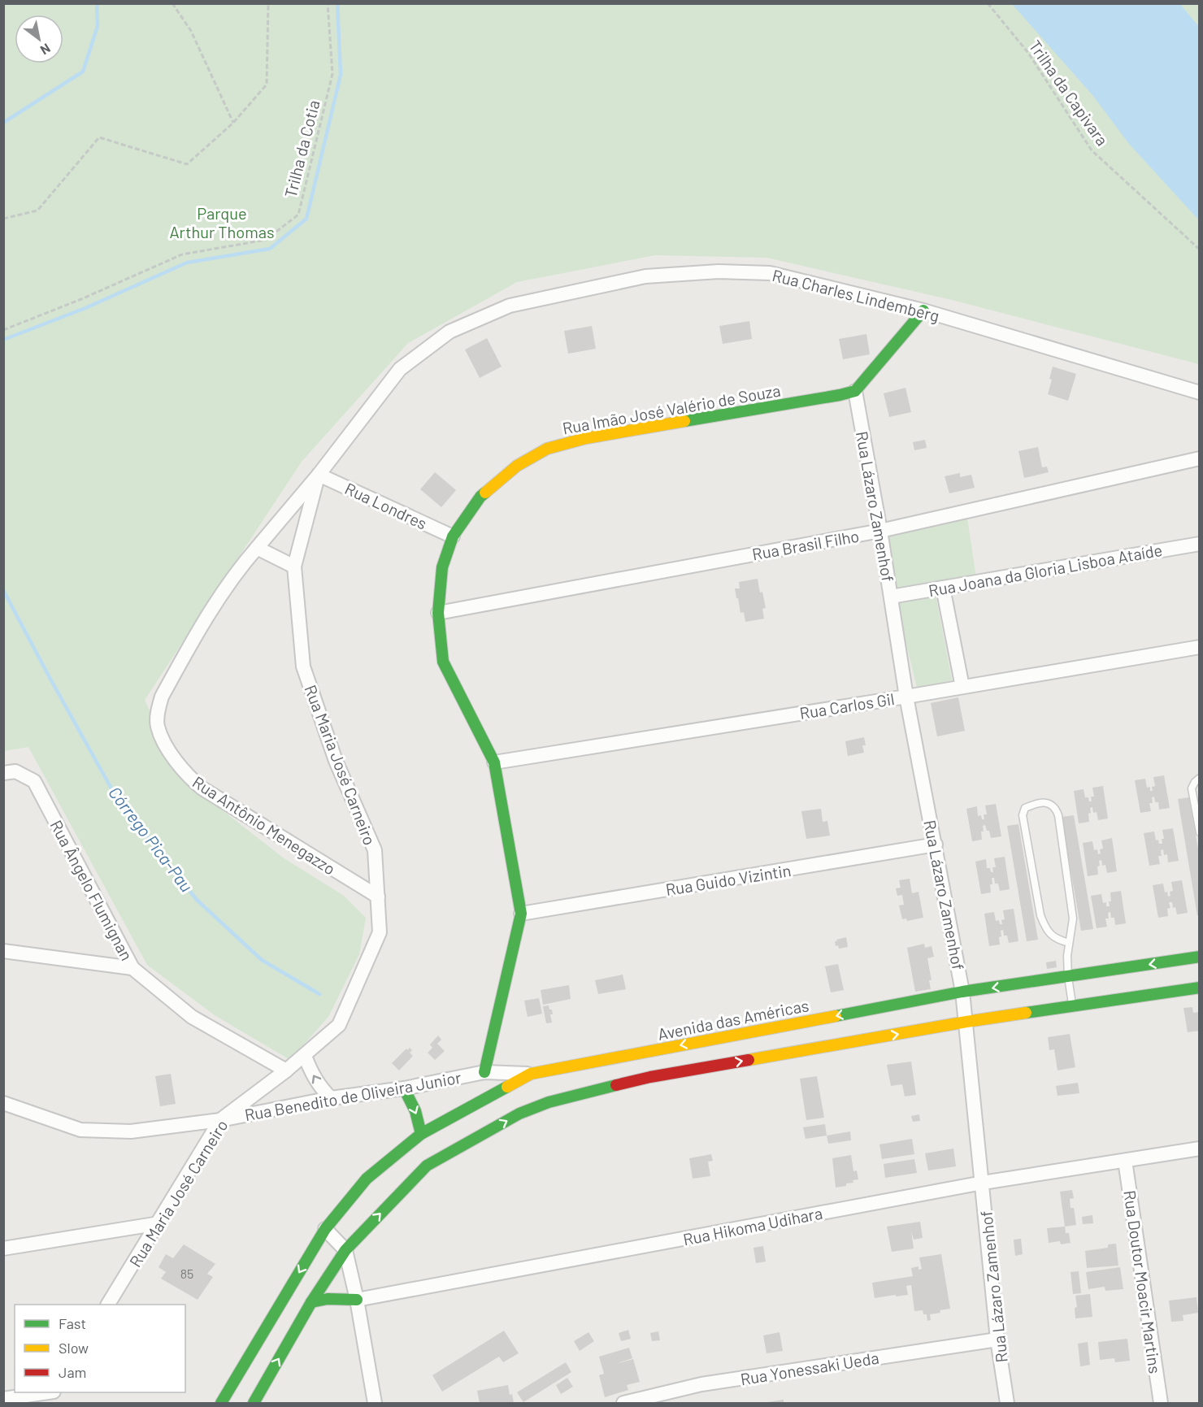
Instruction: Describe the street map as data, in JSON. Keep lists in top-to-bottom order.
{
  "streets": {
    "main road": ["Rua Imão José Valério de Souza", "Avenida das Américas"],
    "street": [
      "Rua Charles Lindemberg",
      "Rua Londres",
      "Rua Lázaro Zamenhof",
      "Rua Brasil Filho",
      "Rua Joana da Gloria Lisboa Ataíde",
      "Rua Carlos Gil",
      "Rua Maria José Carneiro",
      "Rua Antônio Menegazzo",
      "Rua Guido Vizintin",
      "Rua Ângelo Flumignan",
      "Rua Benedito de Oliveira Junior",
      "Rua Hikoma Udihara",
      "Rua Doutor Moacir Martins",
      "Rua Yonessaki Ueda"
    ],
    "path": ["Trilha da Capivara", "Trilha da Cotia"]
  },
  "crossings": [
    ["Rua Charles Lindemberg", "Rua Londres"],
    ["Rua Charles Lindemberg", "Rua Maria José Carneiro"],
    ["Rua Charles Lindemberg", "Rua Antônio Menegazzo"],
    ["Rua Imão José Valério de Souza", "Rua Londres"],
    ["Rua Imão José Valério de Souza", "Rua Lázaro Zamenhof"],
    ["Rua Imão José Valério de Souza", "Rua Brasil Filho"],
    ["Rua Imão José Valério de Souza", "Rua Carlos Gil"],
    ["Rua Imão José Valério de Souza", "Rua Guido Vizintin"],
    ["Rua Imão José Valério de Souza", "Rua Benedito de Oliveira Junior"],
    ["Rua Londres", "Rua Antônio Menegazzo"],
    ["Rua Lázaro Zamenhof", "Rua Brasil Filho"],
    ["Rua Lázaro Zamenhof", "Rua Joana da Gloria Lisboa Ataíde"],
    ["Rua Lázaro Zamenhof", "Rua Carlos Gil"],
    ["Rua Lázaro Zamenhof", "Rua Guido Vizintin"],
    ["Rua Lázaro Zamenhof", "Avenida das Américas"],
    ["Rua Lázaro Zamenhof", "Rua Hikoma Udihara"],
    ["Rua Lázaro Zamenhof", "Rua Yonessaki Ueda"],
    ["Rua Maria José Carneiro", "Rua Antônio Menegazzo"],
    ["Rua Maria José Carneiro", "Rua Ângelo Flumignan"],
    ["Rua Maria José Carneiro", "Rua Benedito de Oliveira Junior"],
    ["Avenida das Américas", "Rua Benedito de Oliveira Junior"],
    ["Rua Hikoma Udihara", "Rua Doutor Moacir Martins"]
  ],
  "water": ["Córrego Pica-Pau"],
  "parks": ["Parque Arthur Thomas"],
  "house_numbers": ["85"],
  "legend": ["Fast", "Slow", "Jam"],
  "north": "bottom right"
}
